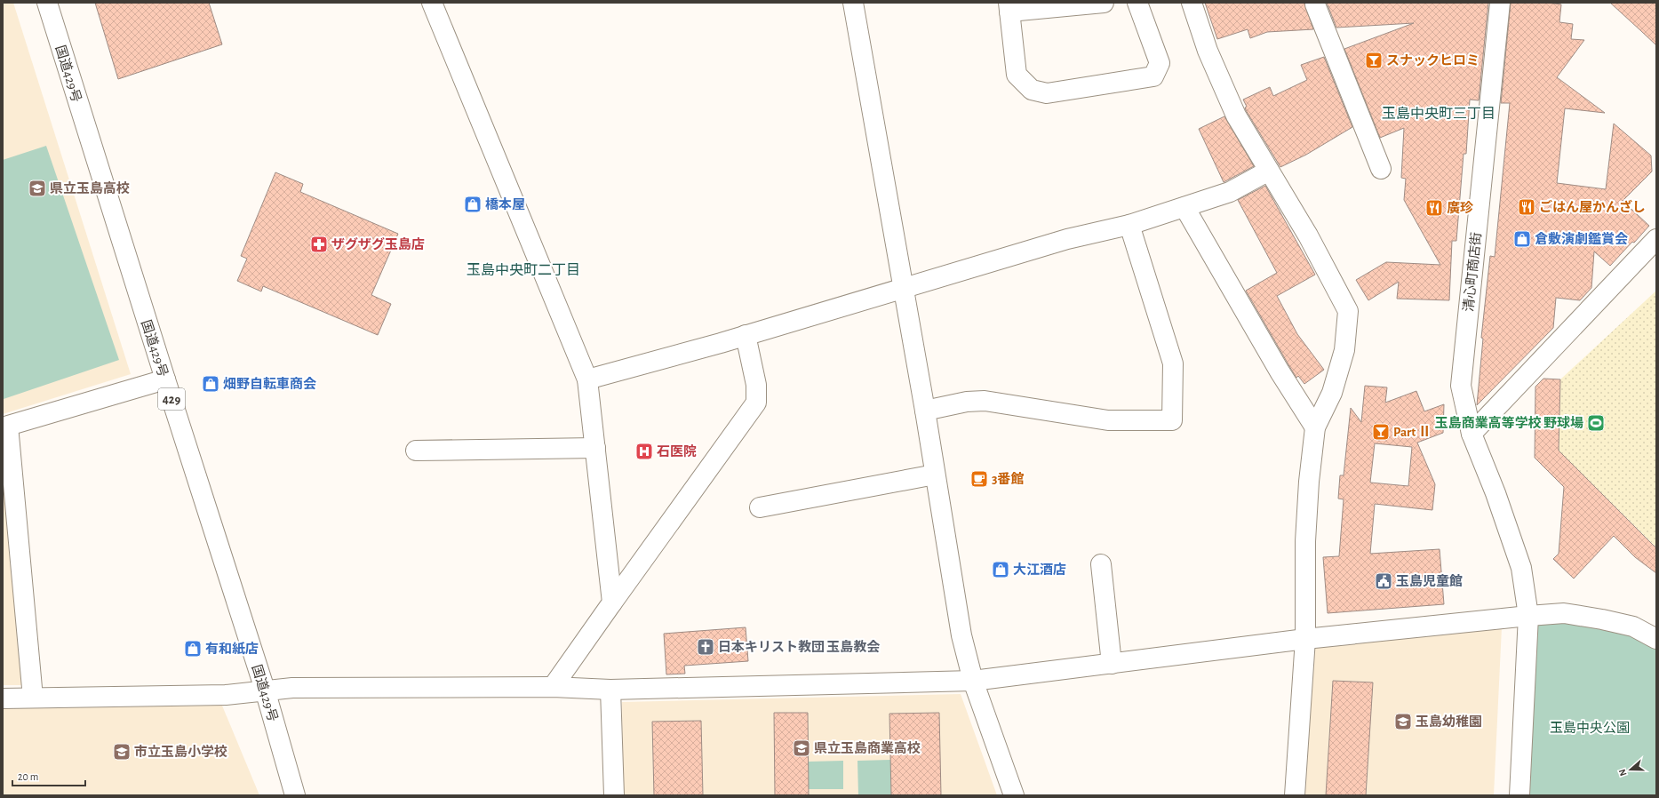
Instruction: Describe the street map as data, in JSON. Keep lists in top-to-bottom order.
{
  "streets": {
    "main road": ["国道429号", "清心町商店街", "429"]
  },
  "districts": ["玉島中央町三丁目", "玉島中央町二丁目"],
  "parks": ["玉島中央公園"],
  "places": {
    "bar": ["スナックヒロミ", "Part Ⅱ"],
    "school or university": [
      "県立玉島高校",
      "玉島幼稚園",
      "県立玉島商業高校",
      "市立玉島小学校"
    ],
    "shop": [
      "橋本屋",
      "倉敷演劇鑑賞会",
      "畑野自転車商会",
      "大江酒店",
      "有和紙店"
    ],
    "restaurant": ["ごはん屋かんざし", "廣珍"],
    "pharmacy": ["ザグザグ玉島店"],
    "sports": ["玉島商業高等学校 野球場"],
    "hospital": ["石医院"],
    "cafe": ["3番館"],
    "public building": ["玉島児童館"],
    "church": ["日本キリスト教団 玉島教会"]
  },
  "scale_bar": "20 m",
  "north": "left"
}
